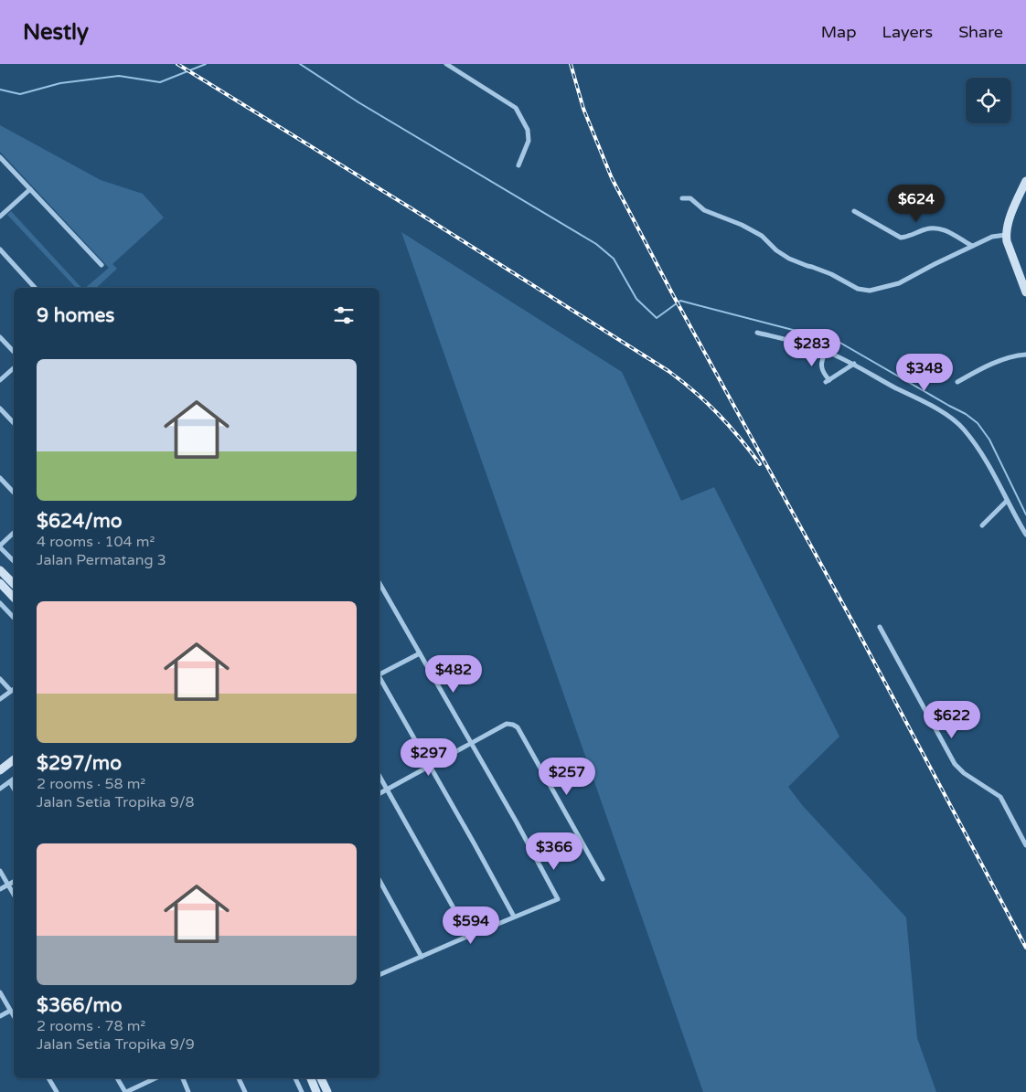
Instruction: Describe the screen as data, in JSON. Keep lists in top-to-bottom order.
{
  "page": {
    "header": "Nestly",
    "nav": ["Map", "Layers", "Share"],
    "price": [
      "$624",
      "$283",
      "$348",
      "$482",
      "$622",
      "$297",
      "$257",
      "$366",
      "$594"
    ],
    "heading": "9 homes",
    "list": [
      {
        "name": "$624/mo",
        "note": "4 rooms · 104 m² · Jalan Permatang 3"
      },
      {
        "name": "$297/mo",
        "note": "2 rooms · 58 m² · Jalan Setia Tropika 9/8"
      },
      {
        "name": "$366/mo",
        "note": "2 rooms · 78 m² · Jalan Setia Tropika 9/9"
      }
    ]
  }
}
